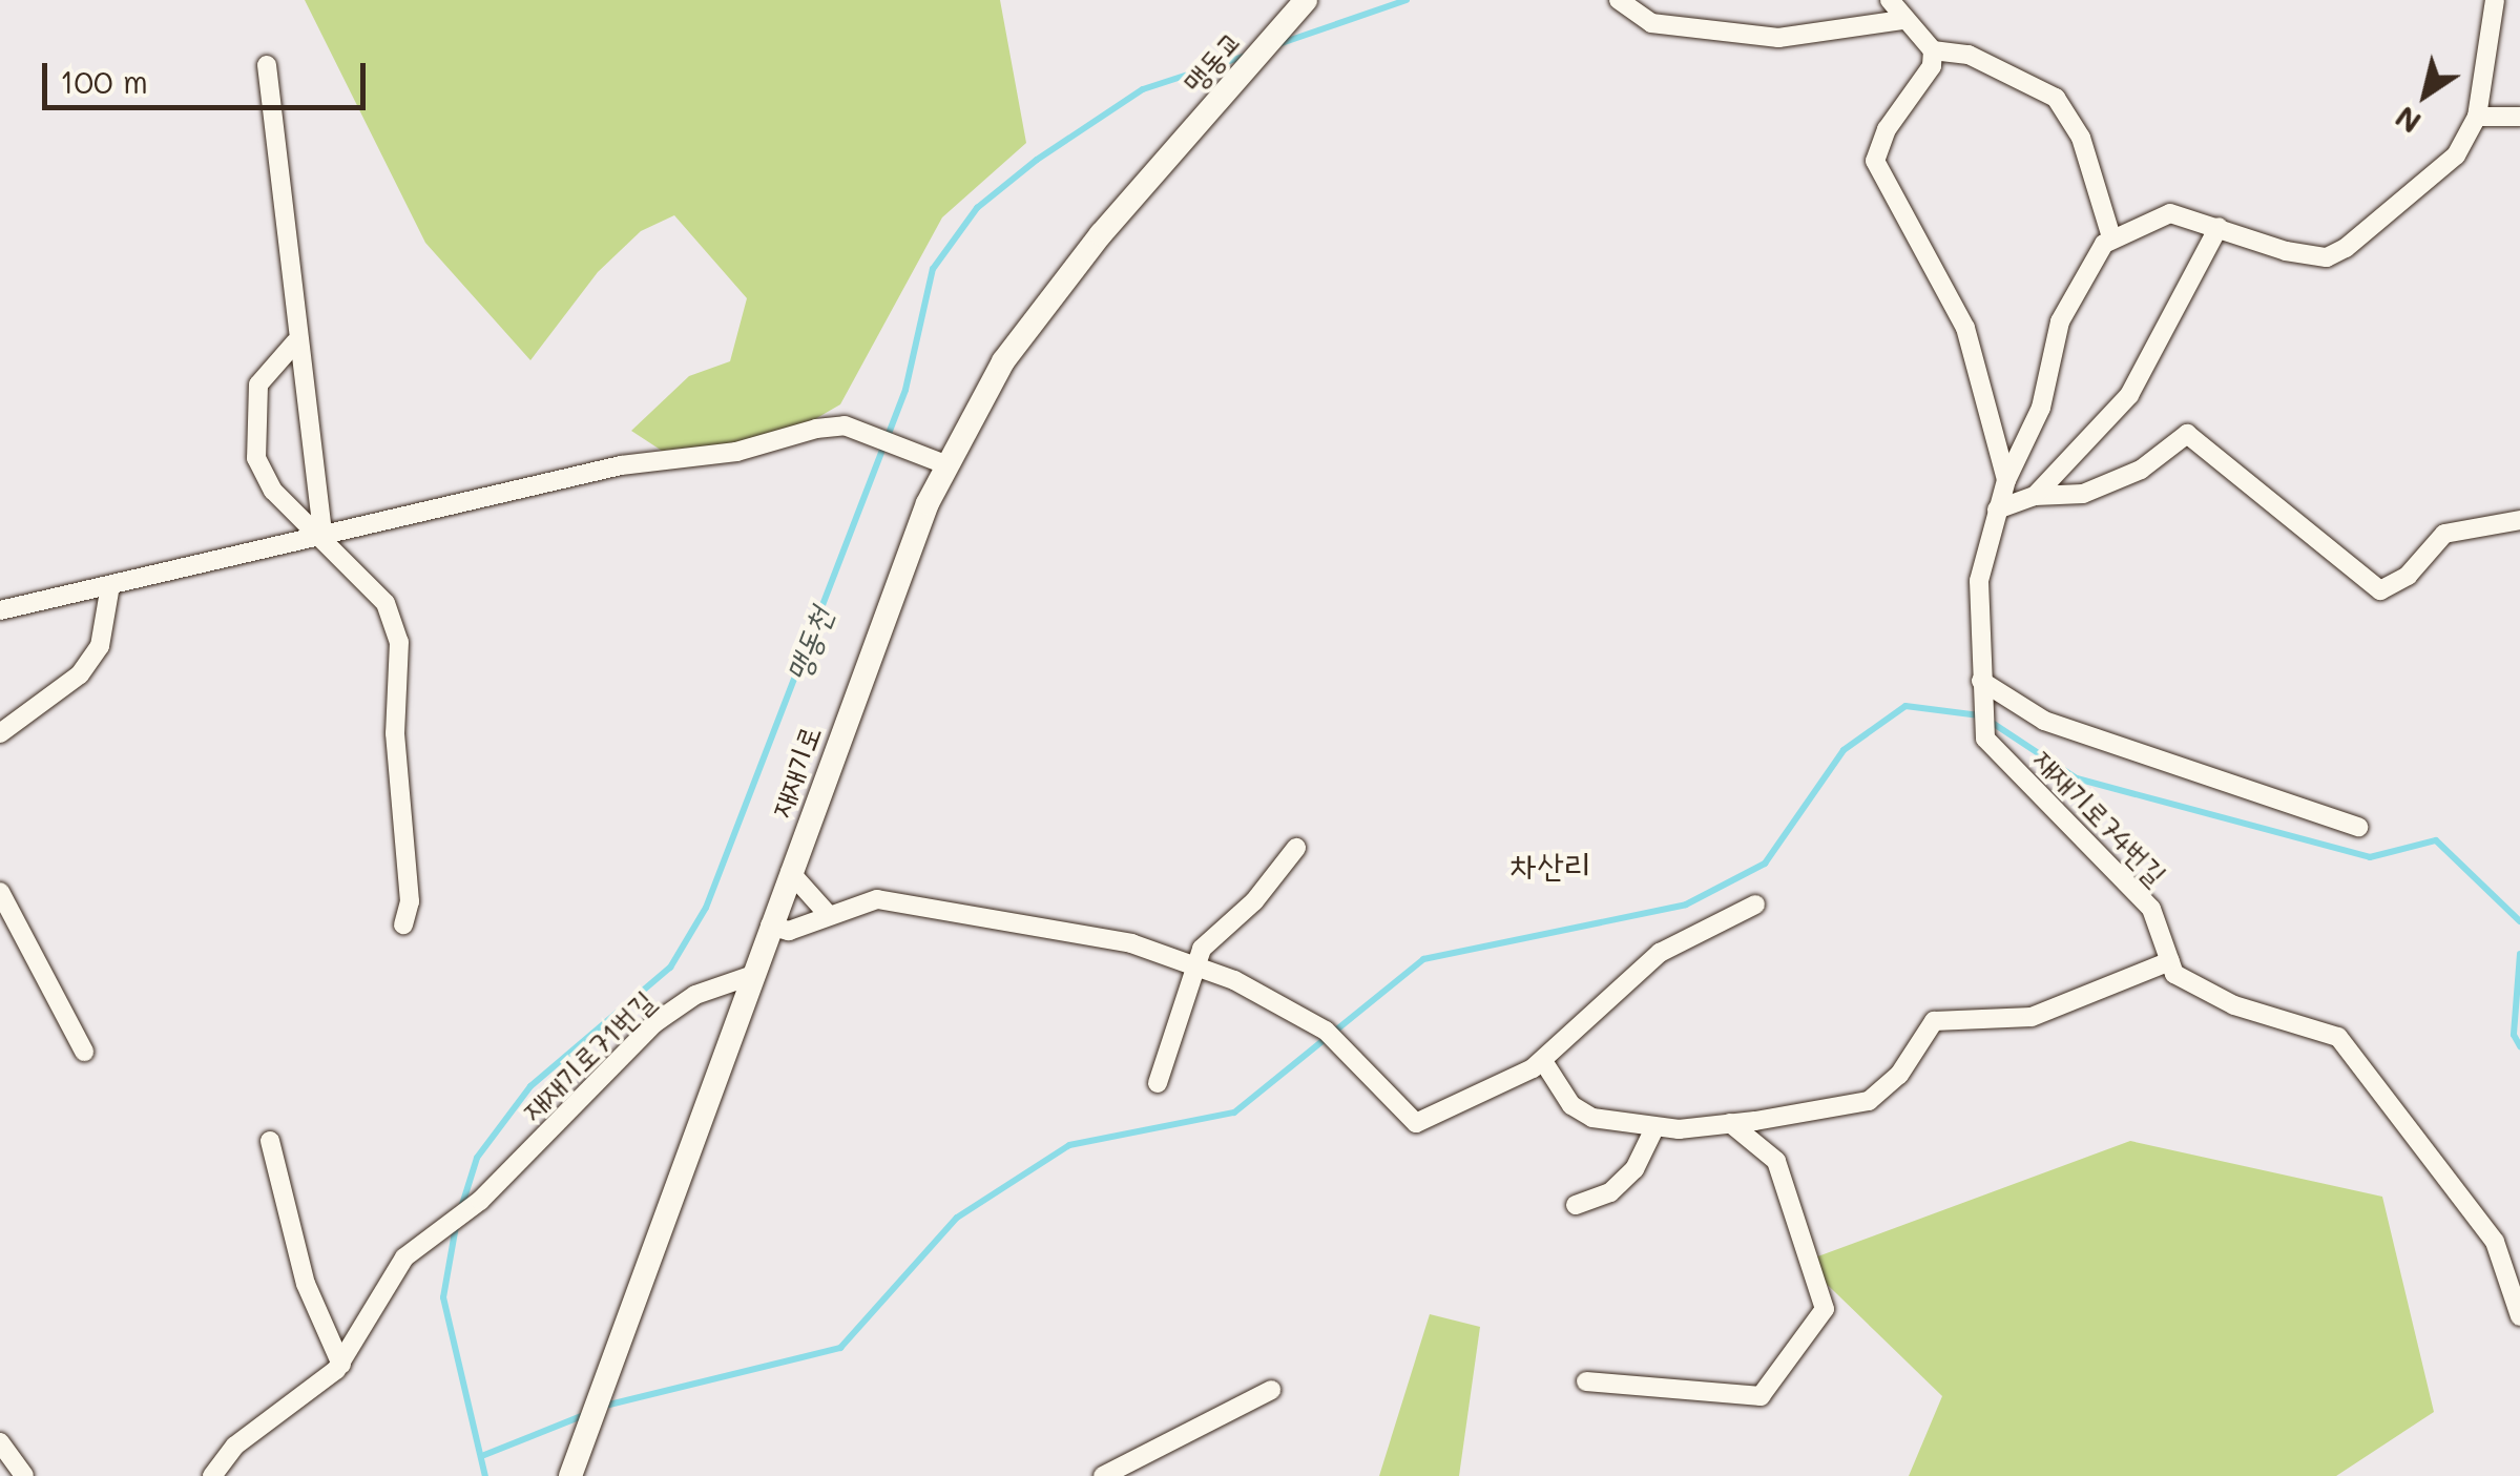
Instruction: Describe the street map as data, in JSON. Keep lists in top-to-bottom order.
{
  "streets": {
    "street": [
      "맹동교",
      "재재기로",
      "재재기로74번길",
      "재재기로71번길"
    ]
  },
  "crossings": [
    ["맹동교", "재재기로"],
    ["재재기로", "재재기로71번길"]
  ],
  "districts": ["차산리"],
  "water": ["맹동천"],
  "scale_bar": "100 m",
  "north": "bottom left"
}
